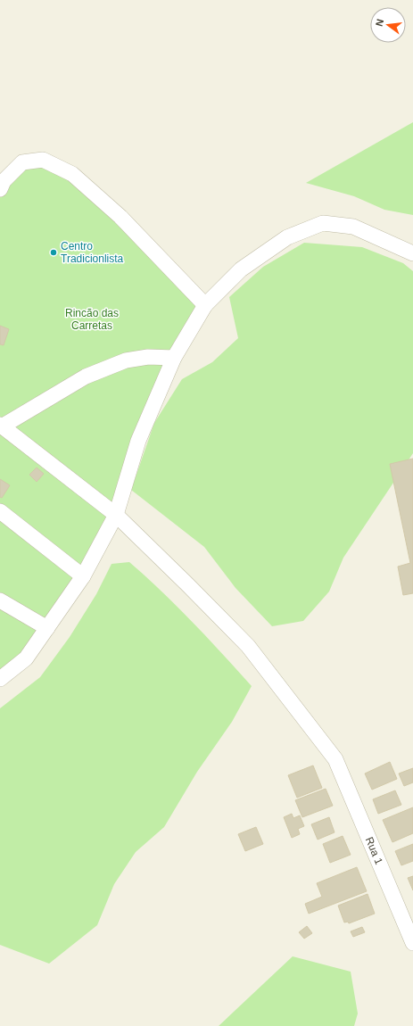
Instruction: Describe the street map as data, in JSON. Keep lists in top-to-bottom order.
{
  "streets": {
    "street": ["Rua 1"]
  },
  "parks": ["Rincão das Carretas"],
  "places": ["Centro Tradicionlista"],
  "north": "left"
}
